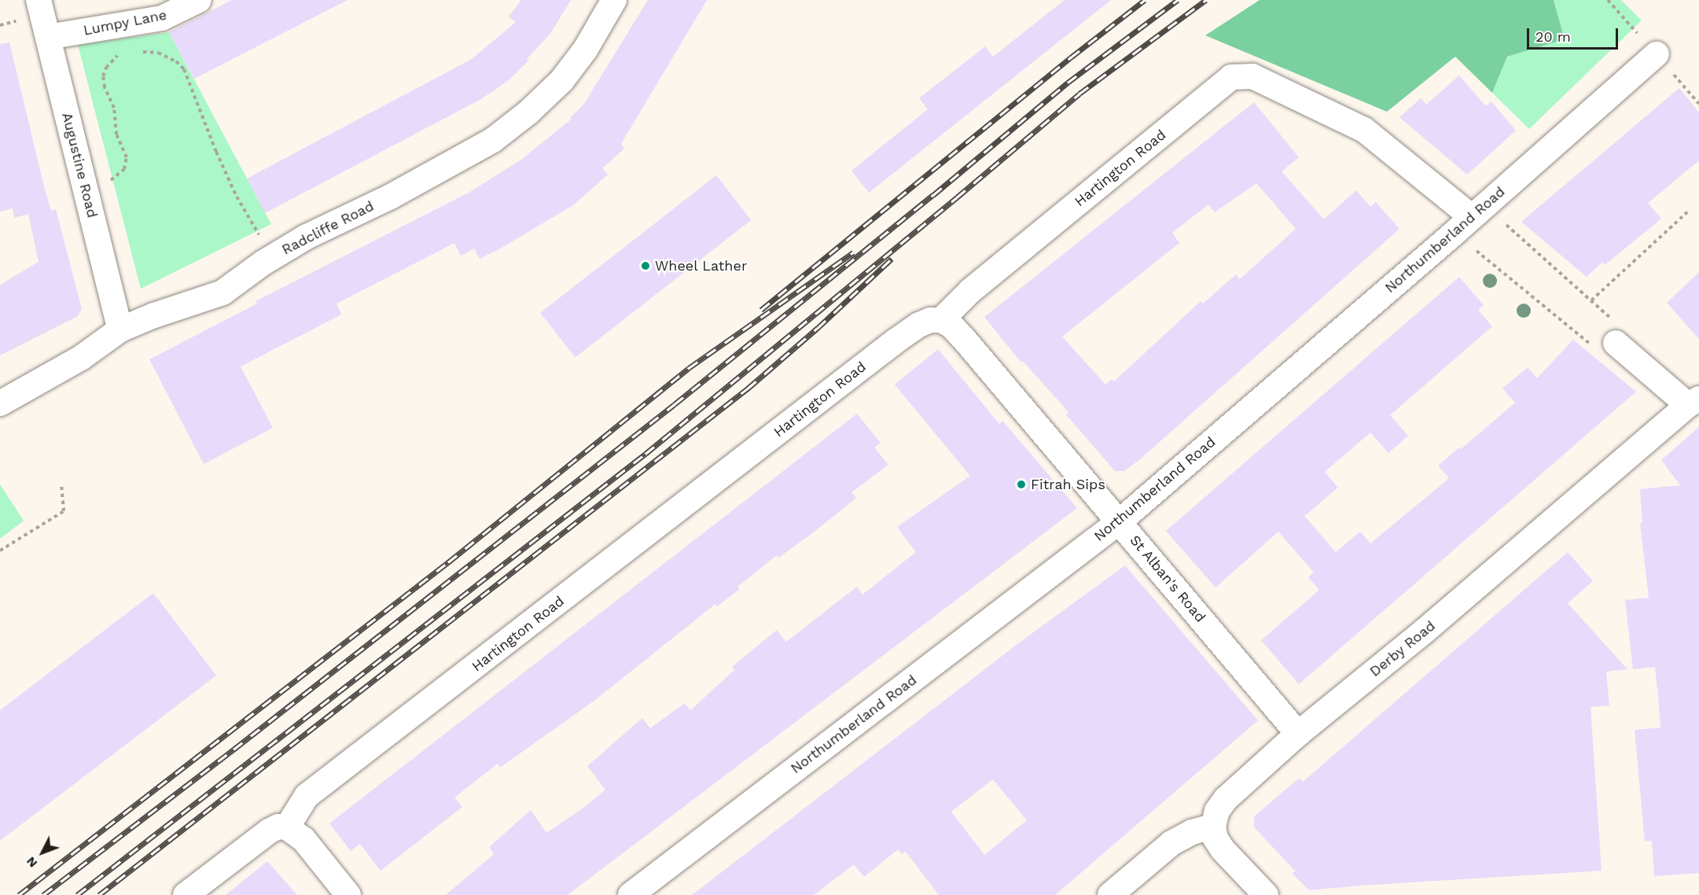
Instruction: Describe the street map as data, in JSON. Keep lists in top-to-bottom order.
{
  "streets": {
    "street": [
      "Lumpy Lane",
      "Augustine Road",
      "Hartington Road",
      "Radcliffe Road",
      "Northumberland Road",
      "St Alban's Road",
      "Derby Road"
    ]
  },
  "crossings": [
    ["Lumpy Lane", "Augustine Road"],
    ["Augustine Road", "Radcliffe Road"],
    ["Hartington Road", "Northumberland Road"],
    ["Hartington Road", "St Alban's Road"],
    ["Northumberland Road", "St Alban's Road"],
    ["St Alban's Road", "Derby Road"]
  ],
  "places": ["Wheel Lather", "Fitrah Sips"],
  "scale_bar": "20 m",
  "north": "bottom left"
}
